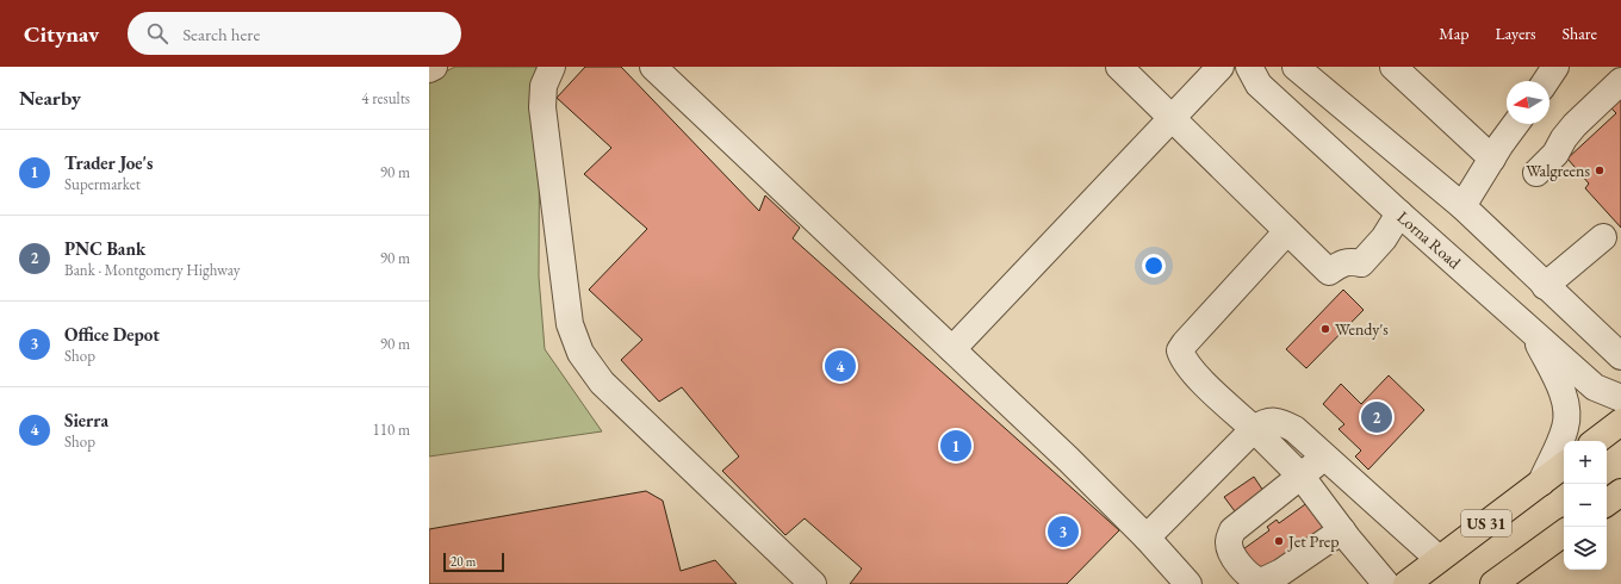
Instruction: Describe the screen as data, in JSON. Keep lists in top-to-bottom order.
{
  "streets": {
    "main road": ["US 31"],
    "street": ["Lorna Road"]
  },
  "places": ["Walgreens", "Wendy's", "Jet Prep"],
  "scale_bar": "20 m",
  "north": "left",
  "page": {
    "header": "Citynav",
    "search": "Search here",
    "nav": ["Map", "Layers", "Share"],
    "heading": ["Nearby", "4 results"],
    "list": [
      {
        "mark": "1",
        "name": "Trader Joe's",
        "note": "Supermarket",
        "value": "90 m"
      },
      {
        "mark": "2",
        "name": "PNC Bank",
        "note": "Bank · Montgomery Highway",
        "value": "90 m"
      },
      {
        "mark": "3",
        "name": "Office Depot",
        "note": "Shop",
        "value": "90 m"
      },
      {
        "mark": "4",
        "name": "Sierra",
        "note": "Shop",
        "value": "110 m"
      }
    ],
    "pins": [
      "4",
      "2",
      "1",
      "3"
    ],
    "map_buttons": ["+", "−"],
    "scale": "20 m"
  }
}
